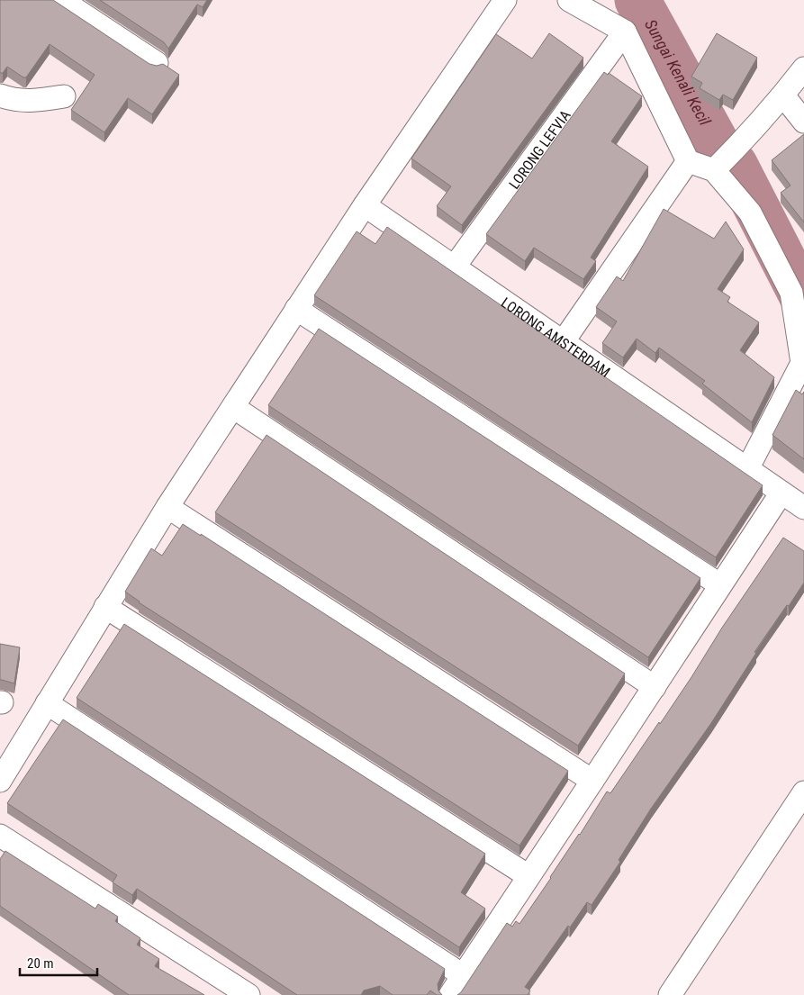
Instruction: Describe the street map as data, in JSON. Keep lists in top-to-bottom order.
{
  "streets": {
    "street": ["LORONG LEFVIA", "LORONG AMSTERDAM"]
  },
  "crossings": [
    ["LORONG LEFVIA", "LORONG AMSTERDAM"]
  ],
  "water": ["Sungai Kenali Kecil"],
  "scale_bar": "20 m"
}
